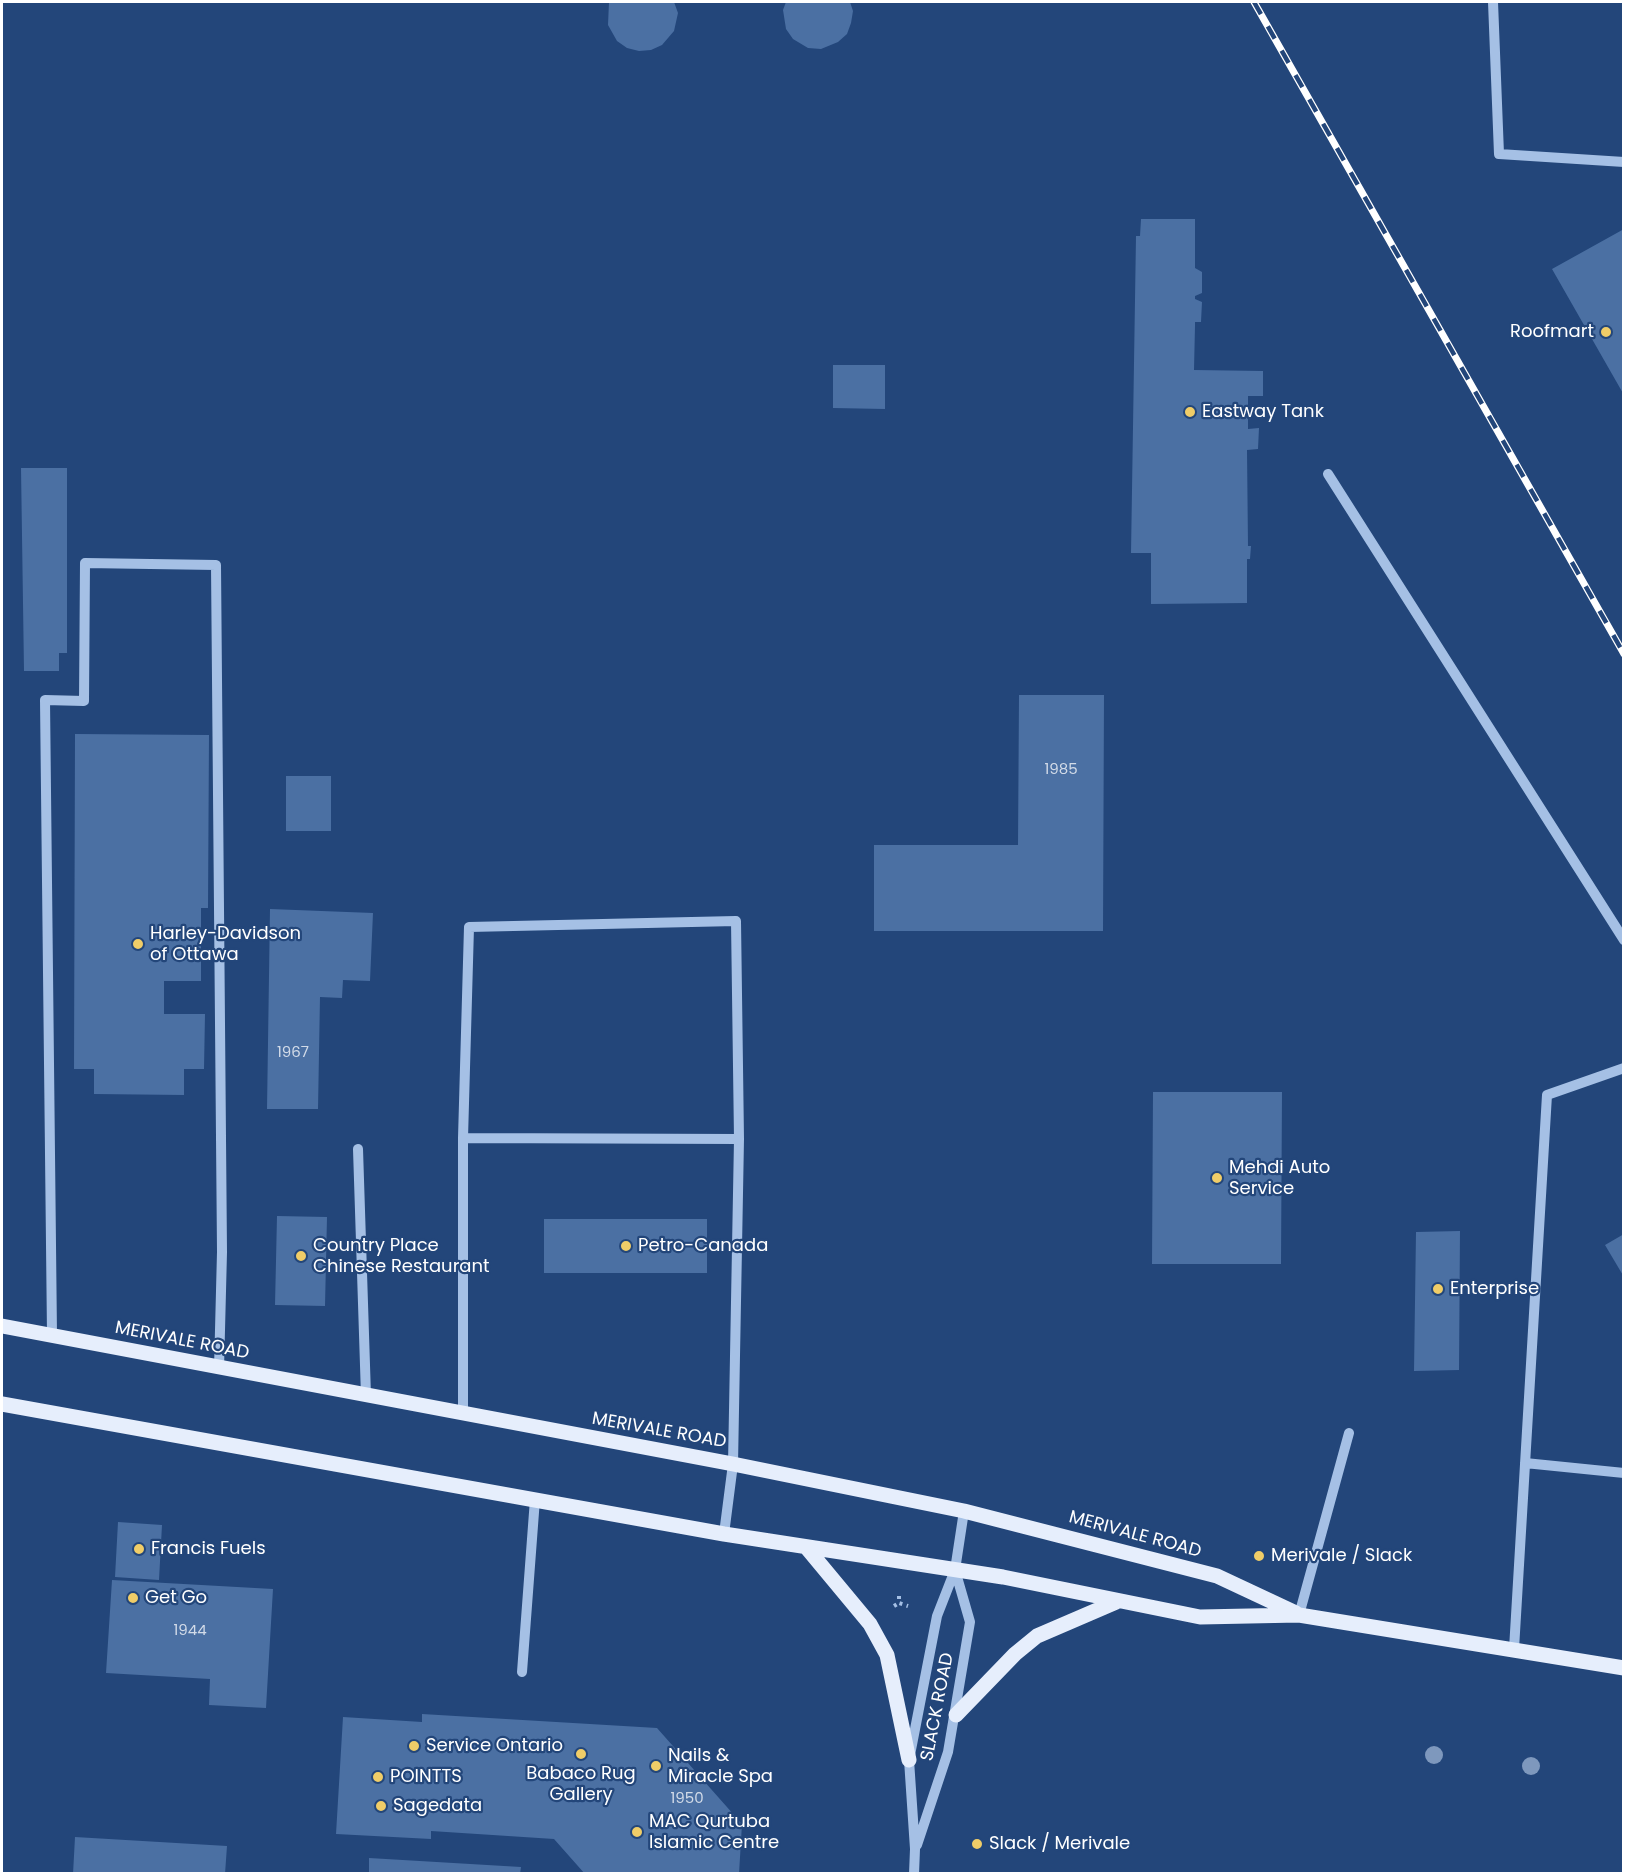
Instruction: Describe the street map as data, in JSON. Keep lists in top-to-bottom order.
{
  "streets": {
    "main road": ["MERIVALE ROAD"],
    "street": ["SLACK ROAD"]
  },
  "crossings": [
    ["MERIVALE ROAD", "SLACK ROAD"]
  ],
  "places": [
    "Roofmart",
    "Eastway Tank",
    "Harley-Davidson of Ottawa",
    "Mehdi Auto Service",
    "Petro-Canada",
    "Country Place Chinese Restaurant",
    "Enterprise",
    "Francis Fuels",
    "Merivale / Slack",
    "Get Go",
    "Service Ontario",
    "Babaco Rug Gallery",
    "Nails & Miracle Spa",
    "POINTTS",
    "Sagedata",
    "MAC Qurtuba Islamic Centre",
    "Slack / Merivale"
  ],
  "house_numbers": [
    "1985",
    "1967",
    "1944",
    "1950"
  ]
}
